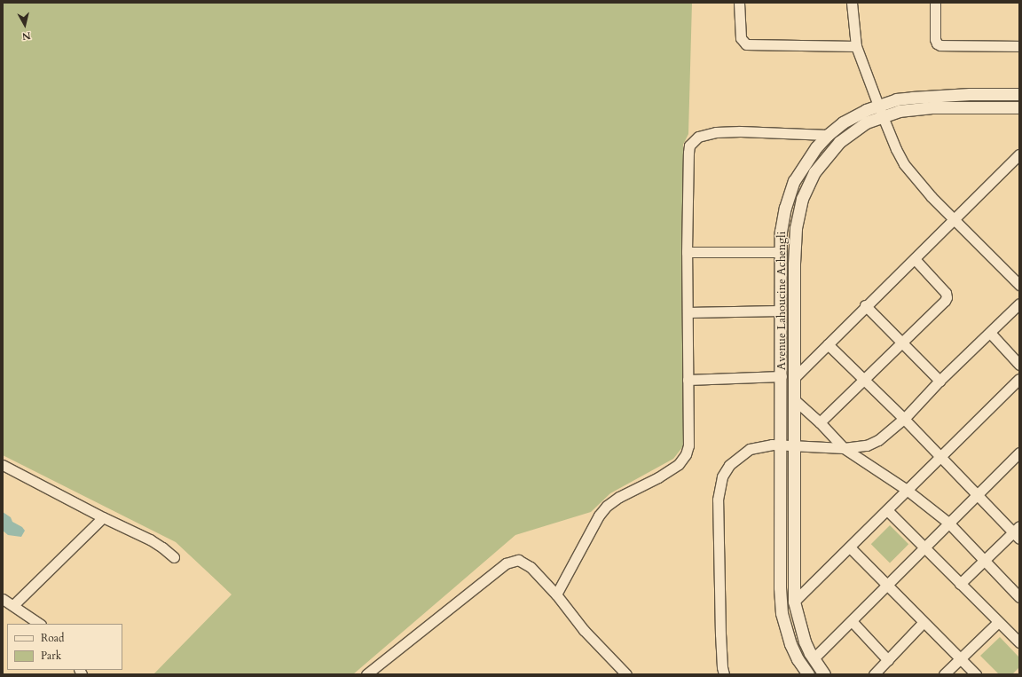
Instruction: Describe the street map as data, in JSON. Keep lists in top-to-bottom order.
{
  "streets": {
    "street": ["Avenue Lahoucine Achengli"]
  },
  "legend": ["Road", "Park"],
  "north": "bottom"
}
